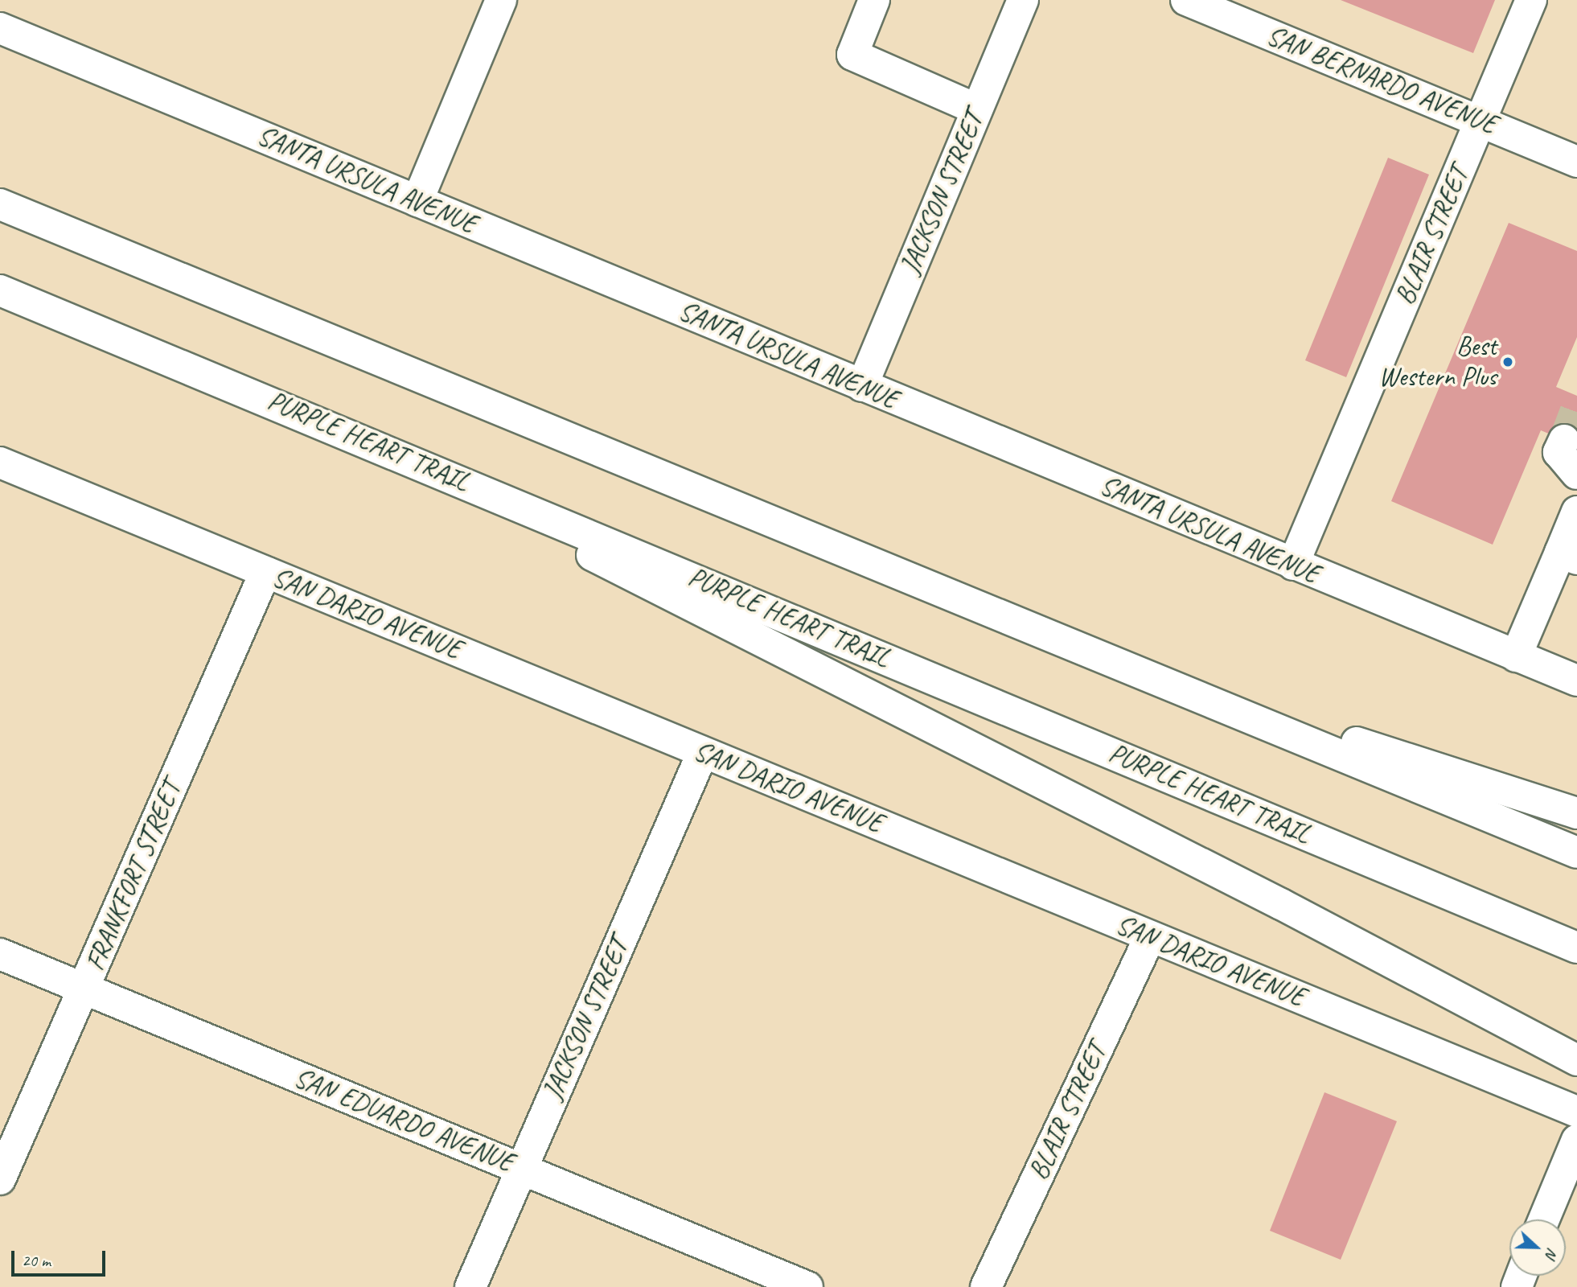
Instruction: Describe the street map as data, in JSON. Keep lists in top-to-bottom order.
{
  "streets": {
    "main road": [
      "SAN BERNARDO AVENUE",
      "SANTA URSULA AVENUE",
      "JACKSON STREET",
      "BLAIR STREET",
      "PURPLE HEART TRAIL",
      "SAN DARIO AVENUE",
      "FRANKFORT STREET",
      "SAN EDUARDO AVENUE"
    ]
  },
  "crossings": [
    ["SAN BERNARDO AVENUE", "BLAIR STREET"],
    ["SANTA URSULA AVENUE", "JACKSON STREET"],
    ["SANTA URSULA AVENUE", "BLAIR STREET"],
    ["JACKSON STREET", "SAN DARIO AVENUE"],
    ["JACKSON STREET", "SAN EDUARDO AVENUE"],
    ["BLAIR STREET", "SAN DARIO AVENUE"],
    ["SAN DARIO AVENUE", "FRANKFORT STREET"],
    ["FRANKFORT STREET", "SAN EDUARDO AVENUE"]
  ],
  "places": ["Best Western Plus"],
  "scale_bar": "20 m",
  "north": "right"
}
